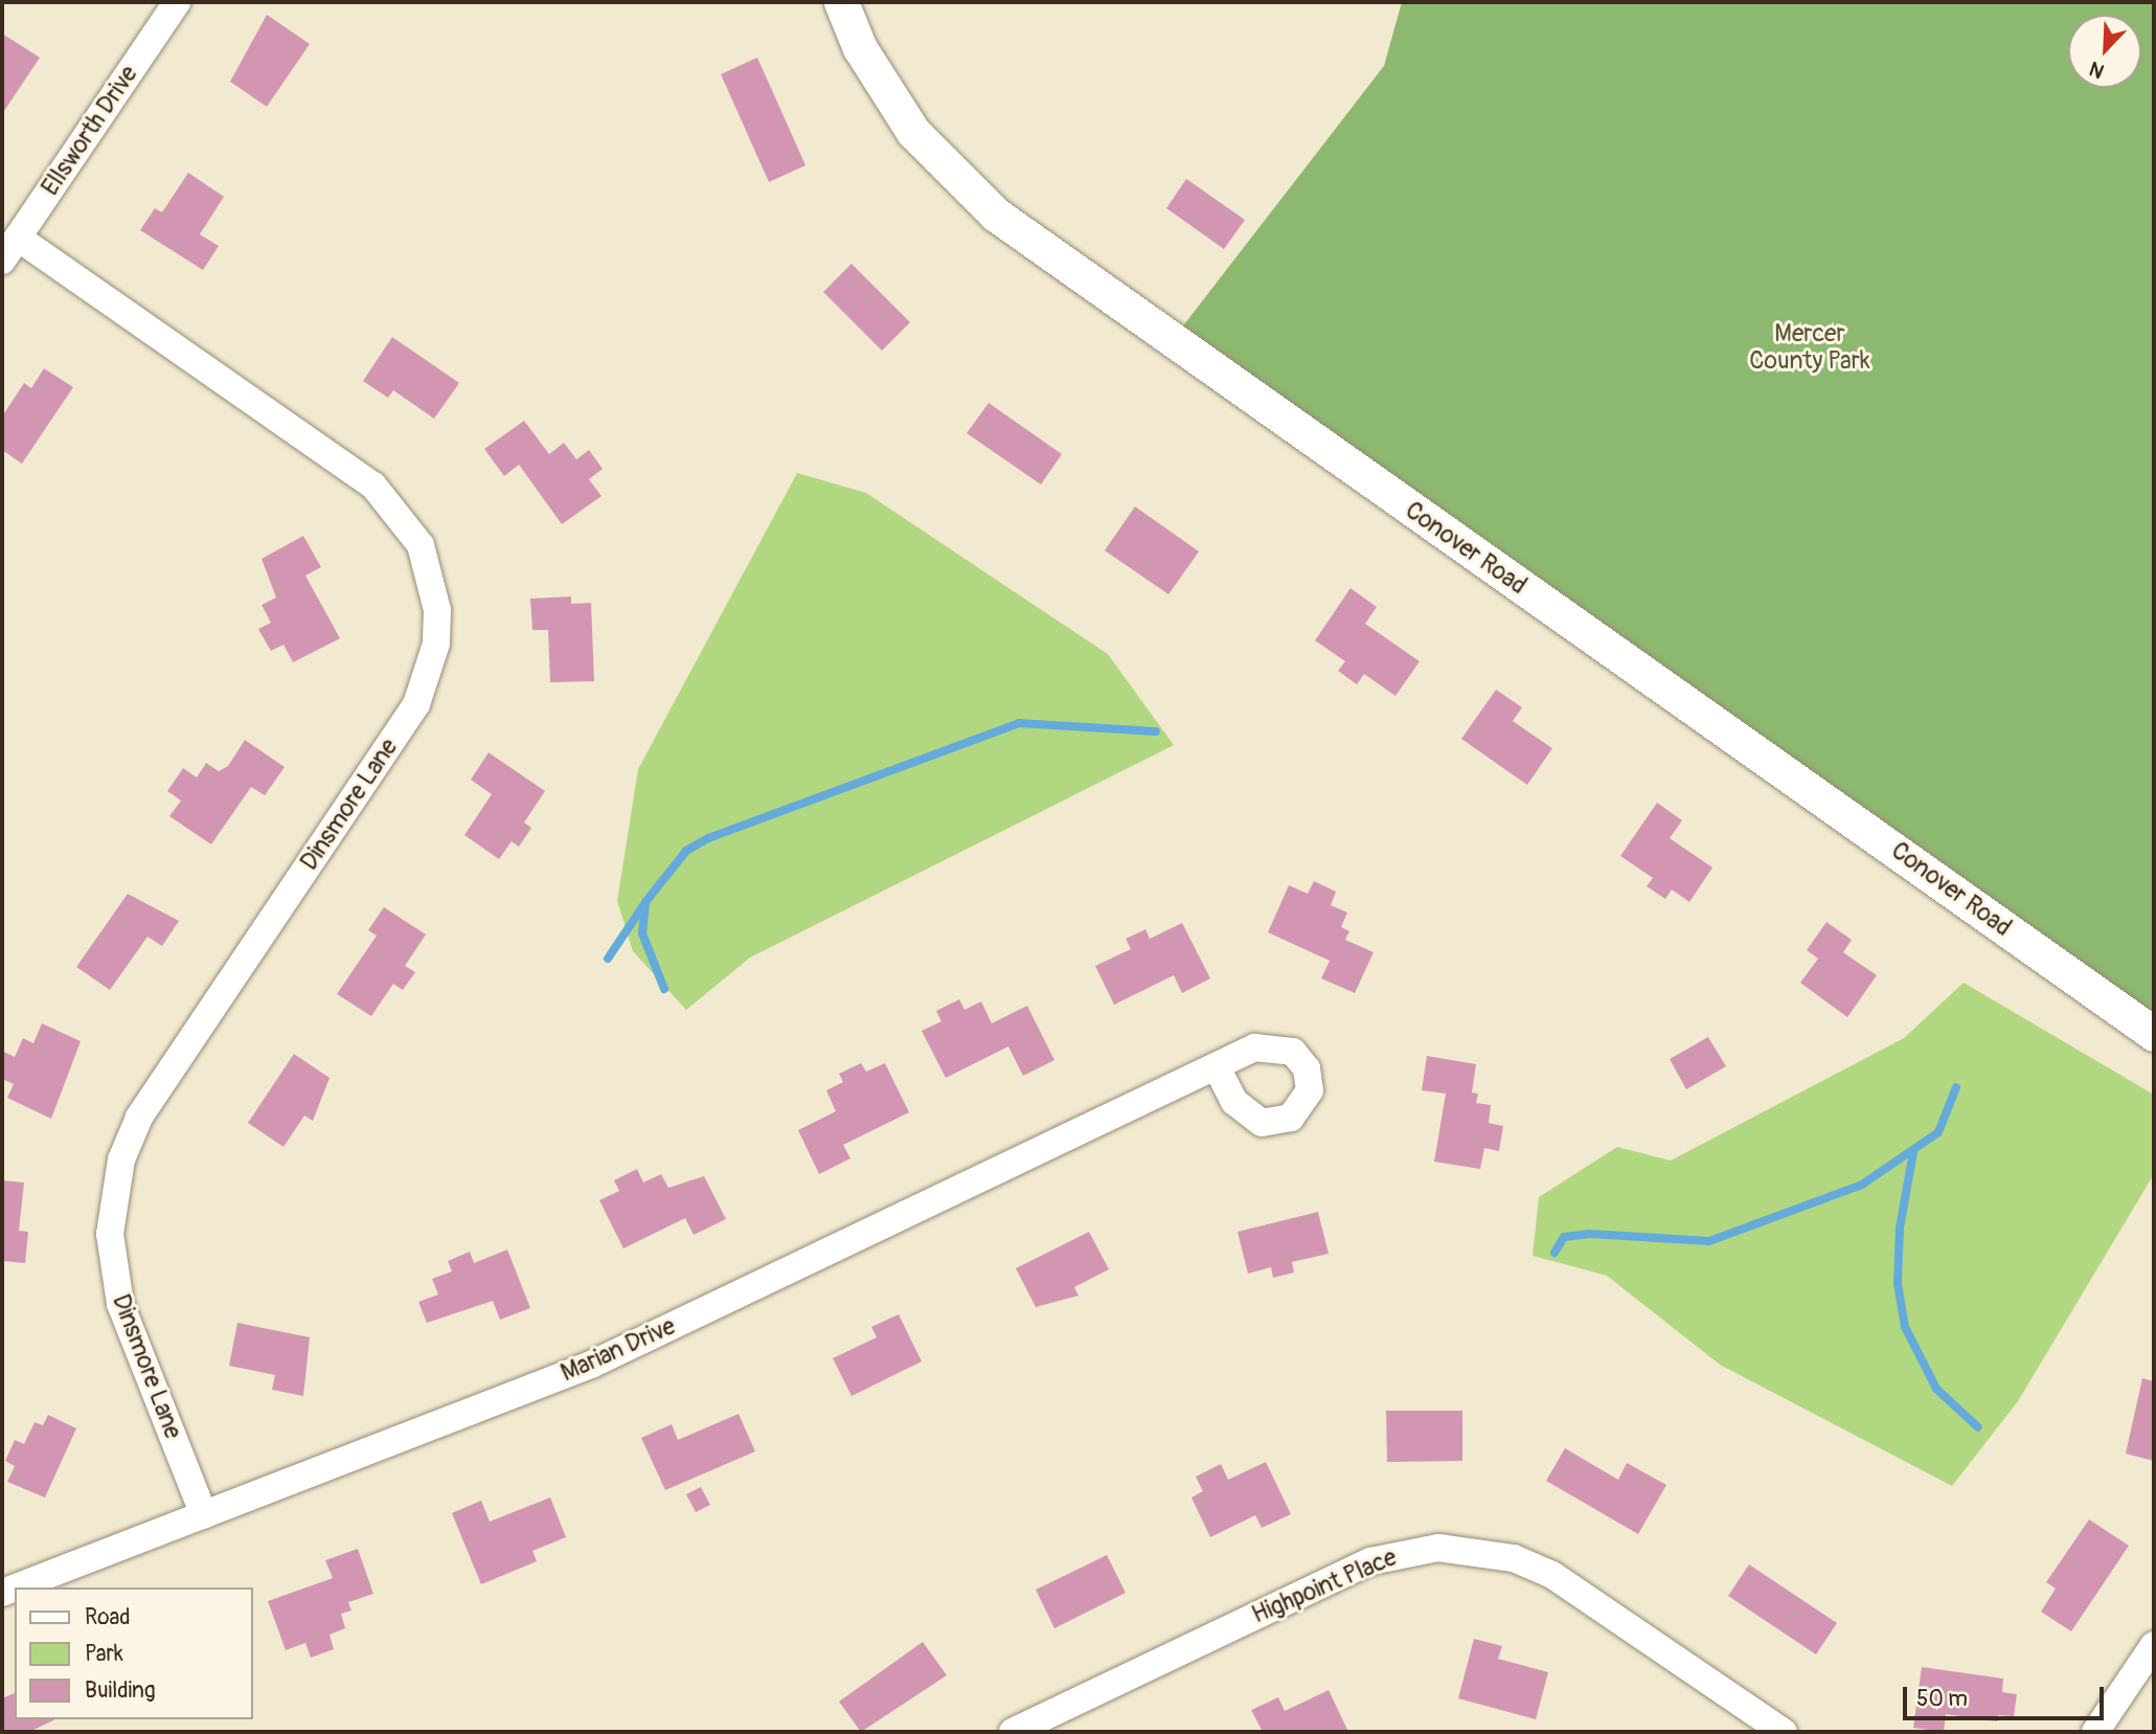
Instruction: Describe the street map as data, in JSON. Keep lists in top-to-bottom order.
{
  "streets": {
    "street": [
      "Ellsworth Drive",
      "Conover Road",
      "Dinsmore Lane",
      "Marian Drive",
      "Highpoint Place"
    ]
  },
  "crossings": [
    ["Ellsworth Drive", "Dinsmore Lane"],
    ["Dinsmore Lane", "Marian Drive"]
  ],
  "parks": ["Mercer County Park"],
  "legend": ["Road", "Park", "Building"],
  "scale_bar": "50 m",
  "north": "bottom left"
}
